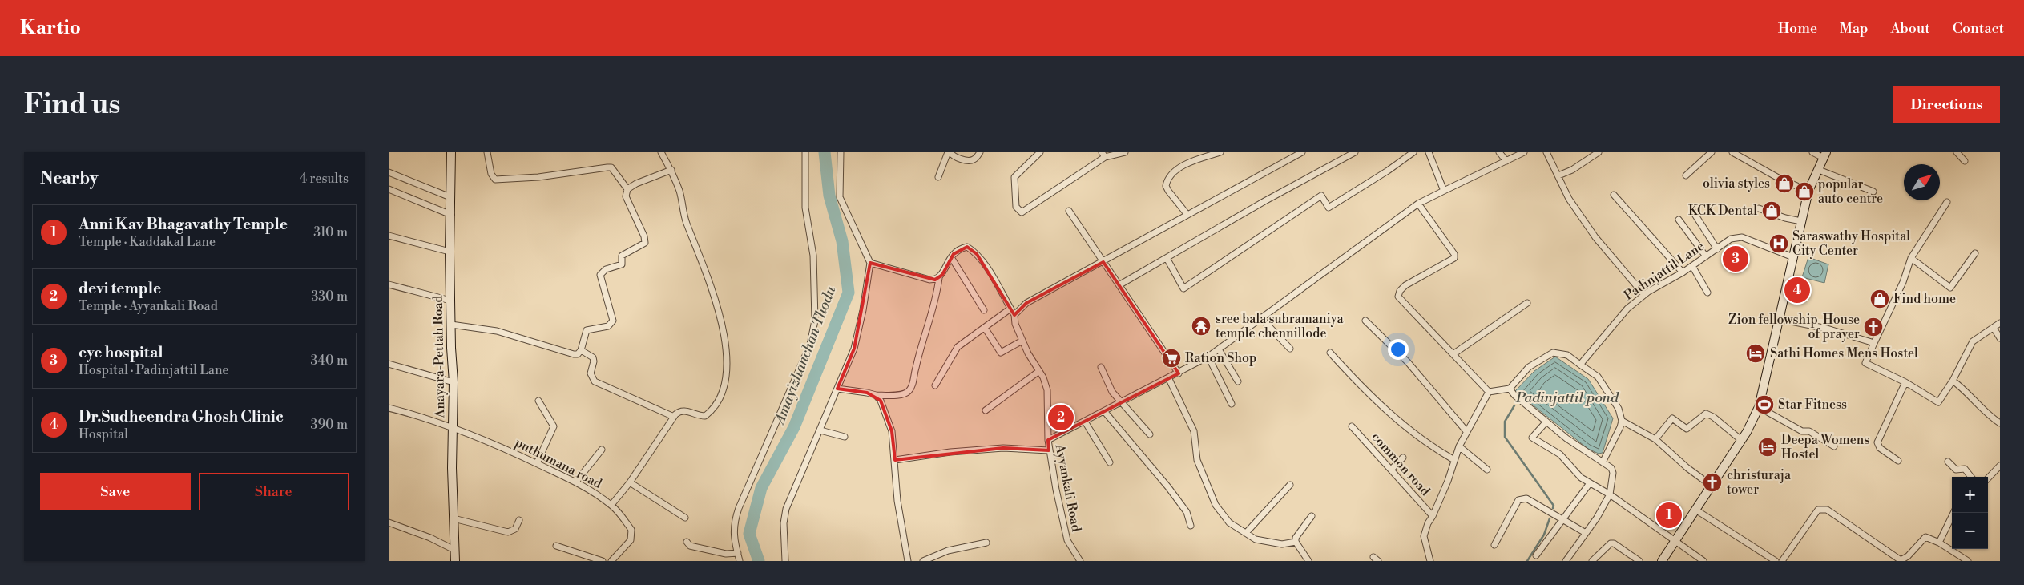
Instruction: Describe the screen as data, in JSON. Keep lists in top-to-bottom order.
{
  "streets": {
    "main road": ["Anayara-Pettah Road"],
    "street": [
      "Padinjattil Lane",
      "puthumana road",
      "common road",
      "Ayyankali Road"
    ]
  },
  "crossings": [
    ["Anayara-Pettah Road", "puthumana road"]
  ],
  "water": ["Amayizhanchan Thodu", "Padinjattil pond"],
  "places": {
    "shop": [
      "olivia styles",
      "popular auto centre",
      "KCK Dental",
      "Find home"
    ],
    "hospital": ["Saraswathy Hospital City Center"],
    "temple": ["sree bala subramaniya temple chennillode"],
    "church": ["Zion fellowship-House of prayer", "christuraja tower"],
    "hotel": ["Sathi Homes Mens Hostel", "Deepa Womens Hostel"],
    "supermarket": ["Ration Shop"],
    "sports": ["Star Fitness"]
  },
  "north": "top right",
  "page": {
    "header": "Kartio",
    "nav": [
      "Home",
      "Map",
      "About",
      "Contact"
    ],
    "buttons": [
      "Directions",
      ["Save", "Share"]
    ],
    "title": "Find us",
    "heading": ["Nearby", "4 results"],
    "list": [
      {
        "mark": "1",
        "name": "Anni Kav Bhagavathy Temple",
        "note": "Temple · Kaddakal Lane",
        "value": "310 m"
      },
      {
        "mark": "2",
        "name": "devi temple",
        "note": "Temple · Ayyankali Road",
        "value": "330 m"
      },
      {
        "mark": "3",
        "name": "eye hospital",
        "note": "Hospital · Padinjattil Lane",
        "value": "340 m"
      },
      {
        "mark": "4",
        "name": "Dr.Sudheendra Ghosh Clinic",
        "note": "Hospital",
        "value": "390 m"
      }
    ],
    "pins": [
      "3",
      "4",
      "2",
      "1"
    ],
    "map_buttons": ["+", "−"]
  }
}
